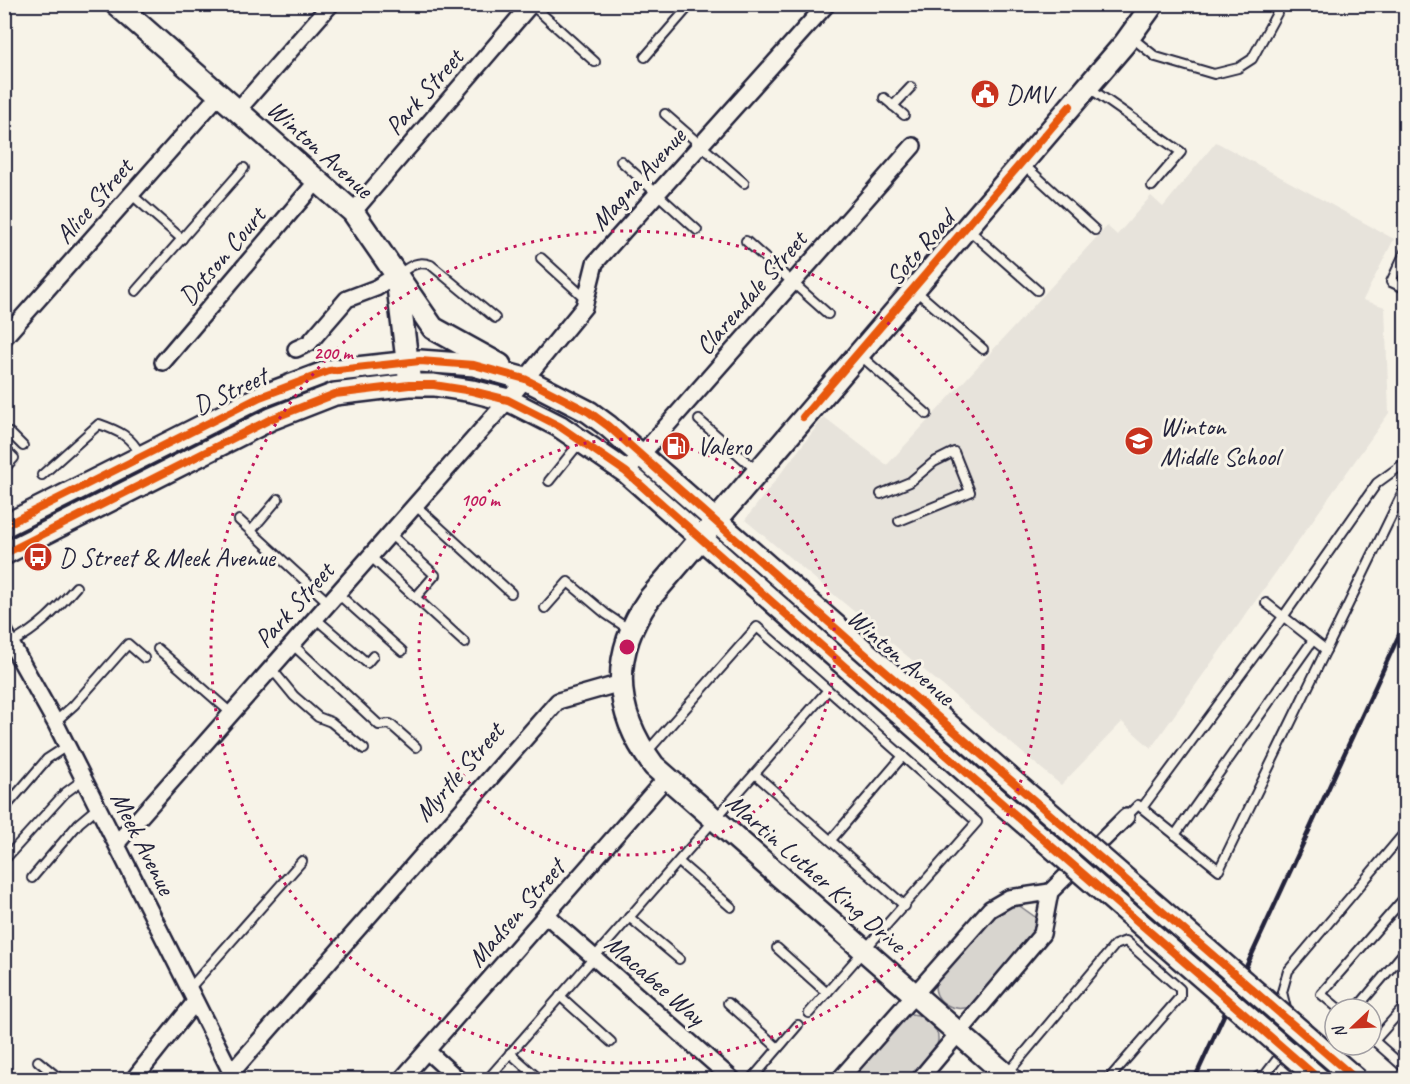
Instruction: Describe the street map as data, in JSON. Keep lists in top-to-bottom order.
{
  "streets": {
    "main road": [
      "Winton Avenue",
      "Soto Road",
      "D Street",
      "Martin Luther King Drive"
    ],
    "street": [
      "Park Street",
      "Magna Avenue",
      "Alice Street",
      "Dotson Court",
      "Clarendale Street",
      "Myrtle Street",
      "Meek Avenue",
      "Madsen Street",
      "Macabee Way"
    ]
  },
  "crossings": [
    ["Park Street", "Winton Avenue"],
    ["Park Street", "Magna Avenue"],
    ["Park Street", "Meek Avenue"],
    ["Winton Avenue", "Magna Avenue"],
    ["Winton Avenue", "Alice Street"],
    ["Winton Avenue", "Soto Road"],
    ["Winton Avenue", "Dotson Court"],
    ["Winton Avenue", "Clarendale Street"],
    ["Winton Avenue", "D Street"],
    ["Magna Avenue", "D Street"],
    ["Myrtle Street", "Meek Avenue"],
    ["Myrtle Street", "Martin Luther King Drive"],
    ["Martin Luther King Drive", "Madsen Street"],
    ["Madsen Street", "Macabee Way"]
  ],
  "places": {
    "public building": ["DMV"],
    "school or university": ["Winton Middle School"],
    "fuel station": ["Valero"],
    "bus stop": ["D Street & Meek Avenue"]
  },
  "north": "bottom left",
  "rings": ["200 m", "100 m"]
}
